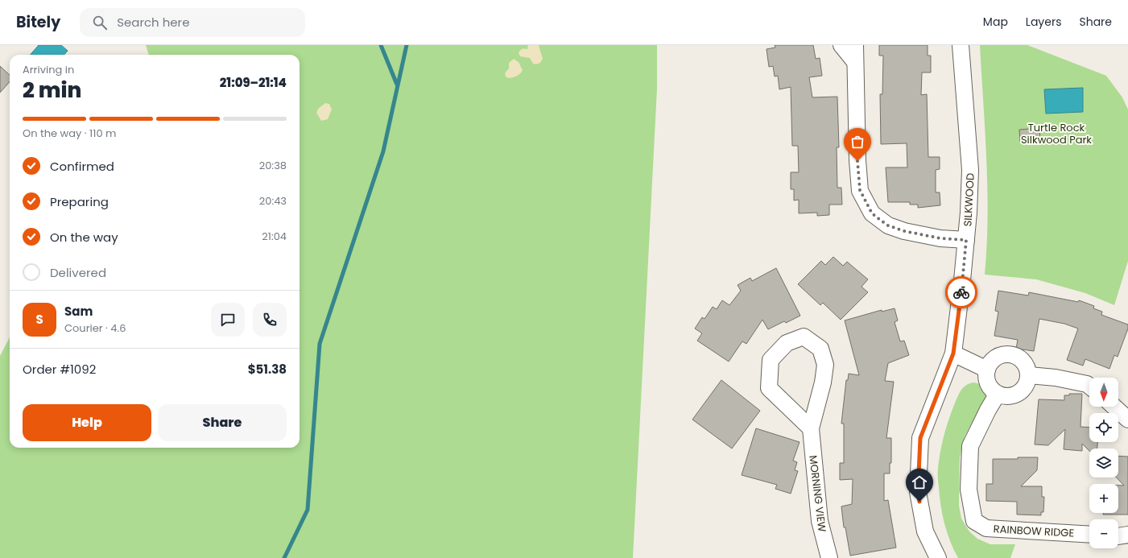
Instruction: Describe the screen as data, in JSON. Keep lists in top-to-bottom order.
{
  "streets": {
    "street": ["SILKWOOD", "MORNING VIEW", "RAINBOW RIDGE"]
  },
  "parks": ["Turtle Rock Silkwood Park"],
  "north": "bottom",
  "page": {
    "header": "Bitely",
    "search": "Search here",
    "nav": ["Map", "Layers", "Share"],
    "heading": ["2 min", "Arriving in", "21:09–21:14"],
    "panel": [
      "Sam",
      "Courier · 4.6",
      "Order #1092",
      "$51.38"
    ],
    "bar": "On the way · 110 m",
    "list": [
      ["Confirmed", "20:38"],
      ["Preparing", "20:43"],
      ["On the way", "21:04"],
      "Delivered"
    ],
    "round": "S",
    "map_buttons": ["+", "−"],
    "buttons": ["Help", "Share"]
  }
}
